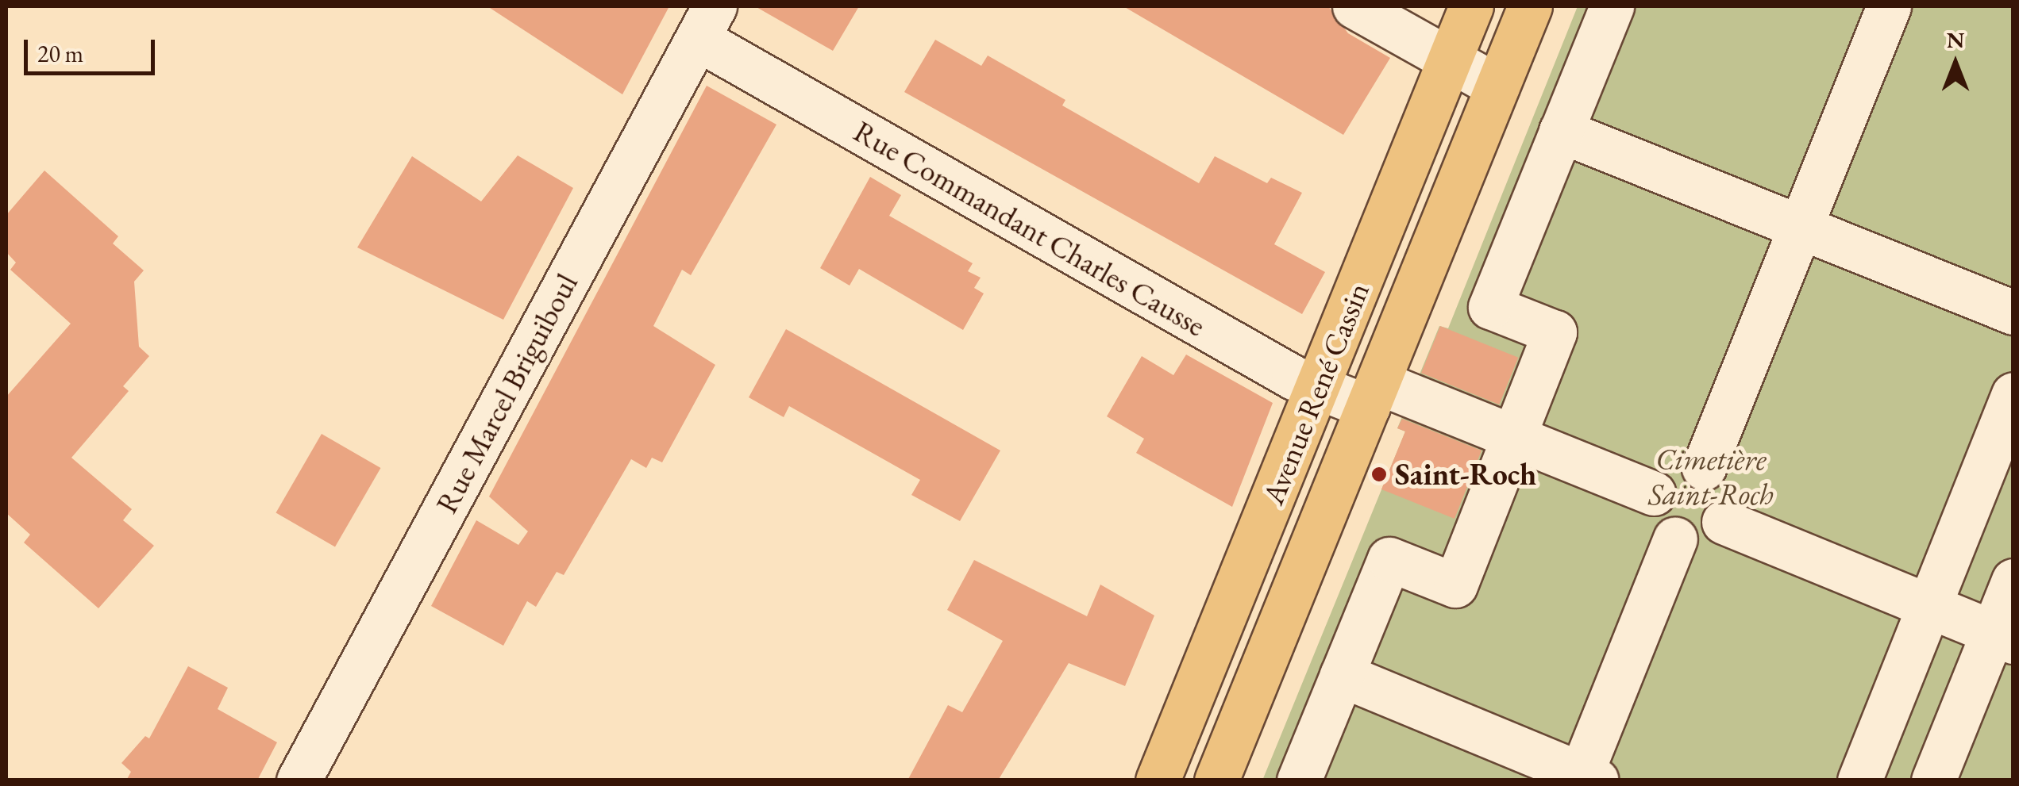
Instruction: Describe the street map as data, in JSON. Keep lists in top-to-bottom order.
{
  "streets": {
    "main road": ["Avenue René Cassin"],
    "street": ["Rue Commandant Charles Causse", "Rue Marcel Briguiboul"]
  },
  "crossings": [
    ["Rue Commandant Charles Causse", "Rue Marcel Briguiboul"],
    ["Rue Commandant Charles Causse", "Avenue René Cassin"]
  ],
  "parks": ["Cimetière Saint-Roch"],
  "places": ["Saint-Roch"],
  "scale_bar": "20 m",
  "north": "top"
}
